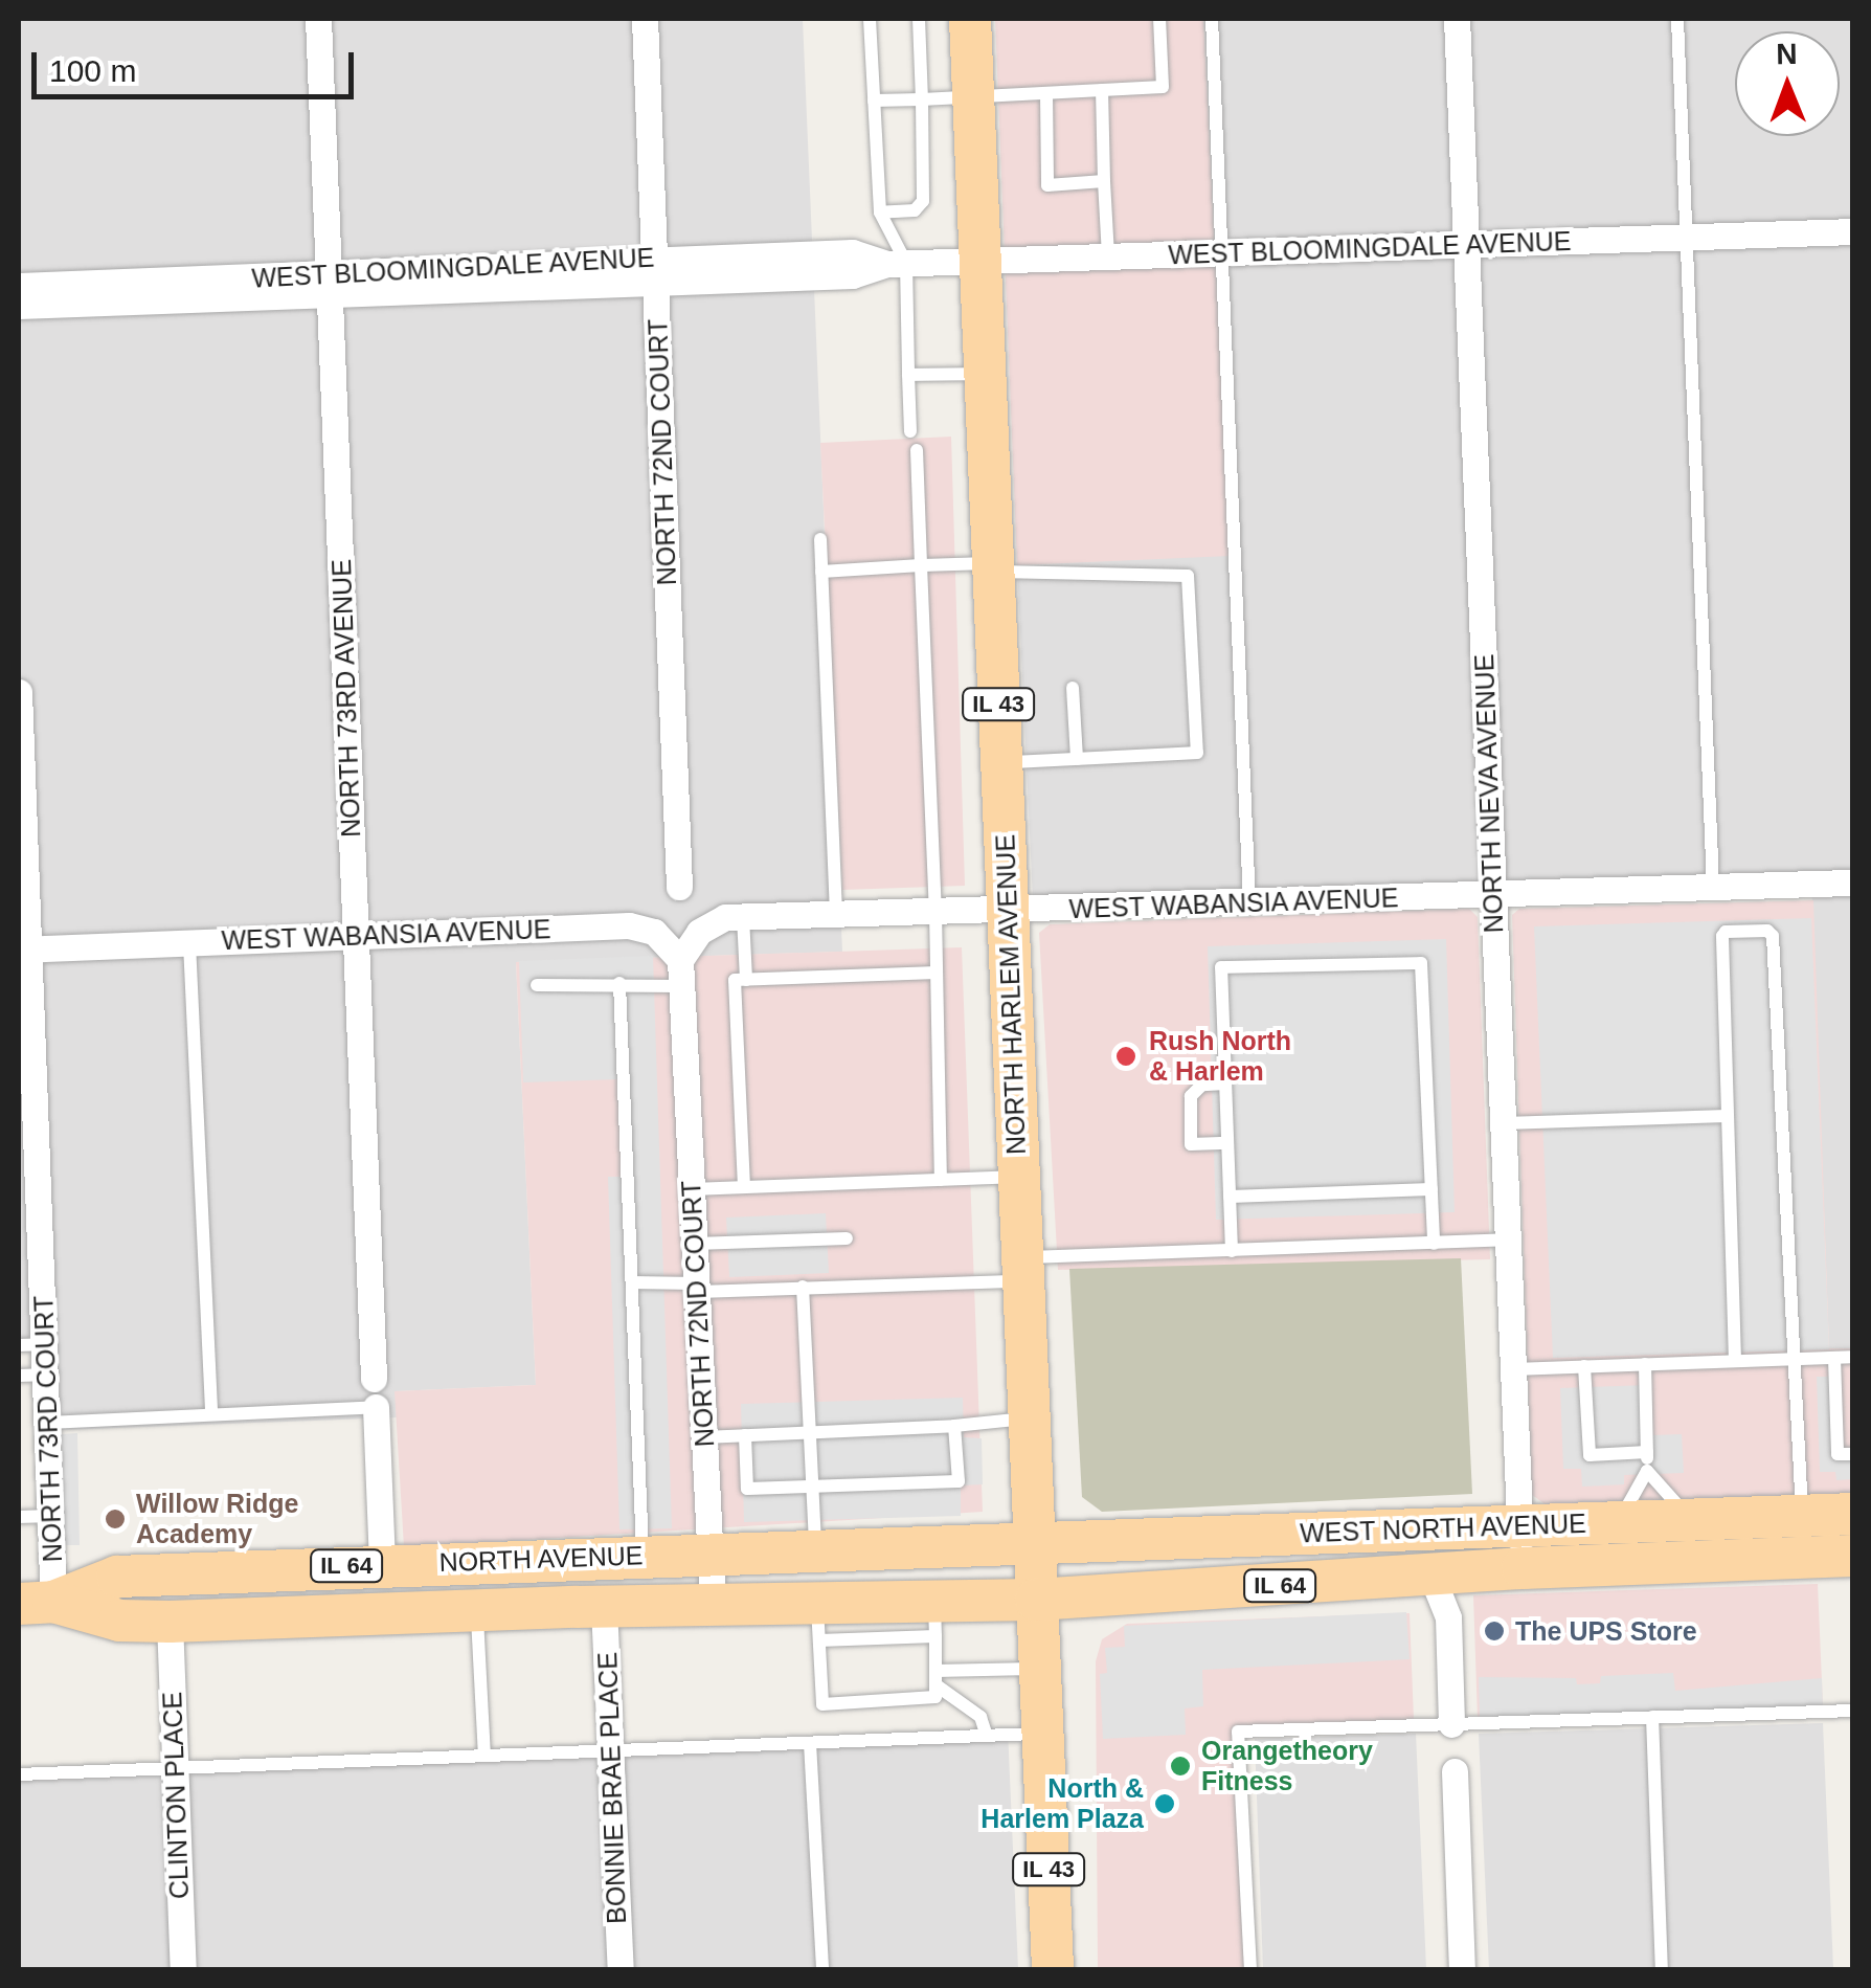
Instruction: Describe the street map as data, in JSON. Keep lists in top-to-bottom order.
{
  "streets": {
    "main road": [
      "IL 43",
      "NORTH HARLEM AVENUE",
      "WEST NORTH AVENUE",
      "NORTH AVENUE",
      "IL 64"
    ],
    "street": [
      "WEST BLOOMINGDALE AVENUE",
      "NORTH 72ND COURT",
      "NORTH 73RD AVENUE",
      "NORTH NEVA AVENUE",
      "WEST WABANSIA AVENUE",
      "NORTH 73RD COURT",
      "BONNIE BRAE PLACE",
      "CLINTON PLACE"
    ]
  },
  "crossings": [
    ["WEST BLOOMINGDALE AVENUE", "NORTH 72ND COURT"],
    ["WEST BLOOMINGDALE AVENUE", "NORTH 73RD AVENUE"],
    ["WEST BLOOMINGDALE AVENUE", "NORTH NEVA AVENUE"],
    ["WEST BLOOMINGDALE AVENUE", "NORTH HARLEM AVENUE"],
    ["NORTH 72ND COURT", "WEST WABANSIA AVENUE"],
    ["NORTH 72ND COURT", "NORTH AVENUE"],
    ["NORTH 73RD AVENUE", "WEST WABANSIA AVENUE"],
    ["NORTH NEVA AVENUE", "WEST WABANSIA AVENUE"],
    ["NORTH NEVA AVENUE", "WEST NORTH AVENUE"],
    ["WEST WABANSIA AVENUE", "NORTH HARLEM AVENUE"],
    ["WEST WABANSIA AVENUE", "NORTH 73RD COURT"],
    ["NORTH HARLEM AVENUE", "WEST NORTH AVENUE"],
    ["NORTH HARLEM AVENUE", "NORTH AVENUE"],
    ["NORTH 73RD COURT", "NORTH AVENUE"],
    ["WEST NORTH AVENUE", "NORTH AVENUE"],
    ["NORTH AVENUE", "BONNIE BRAE PLACE"],
    ["NORTH AVENUE", "CLINTON PLACE"]
  ],
  "places": [
    "Rush North & Harlem",
    "Willow Ridge Academy",
    "The UPS Store",
    "Orangetheory Fitness",
    "North & Harlem Plaza"
  ],
  "scale_bar": "100 m",
  "north": "top"
}
